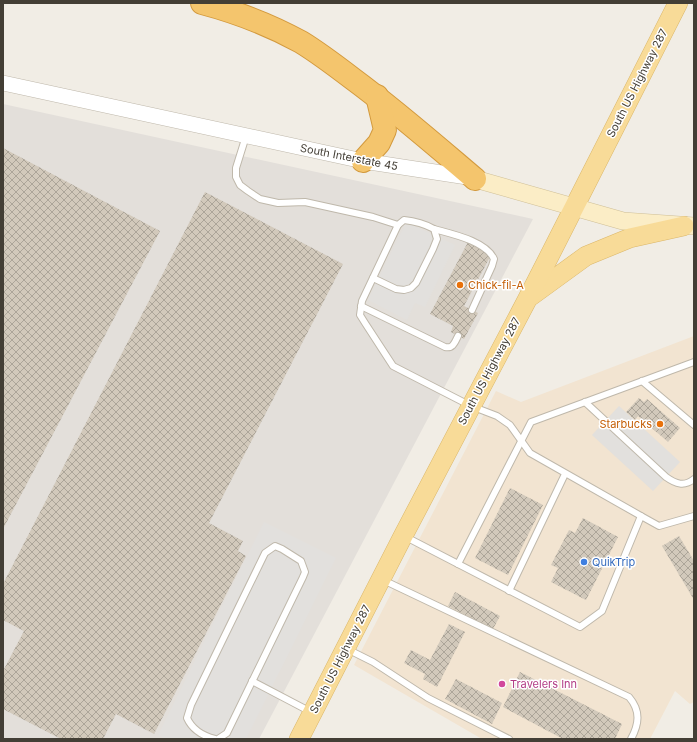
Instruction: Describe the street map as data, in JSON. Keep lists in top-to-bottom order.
{
  "streets": {
    "main road": ["South US Highway 287", "South Interstate 45"]
  },
  "crossings": [
    ["South US Highway 287", "South Interstate 45"]
  ],
  "places": [
    "Chick-fil-A",
    "Starbucks",
    "QuikTrip",
    "Travelers Inn"
  ]
}
